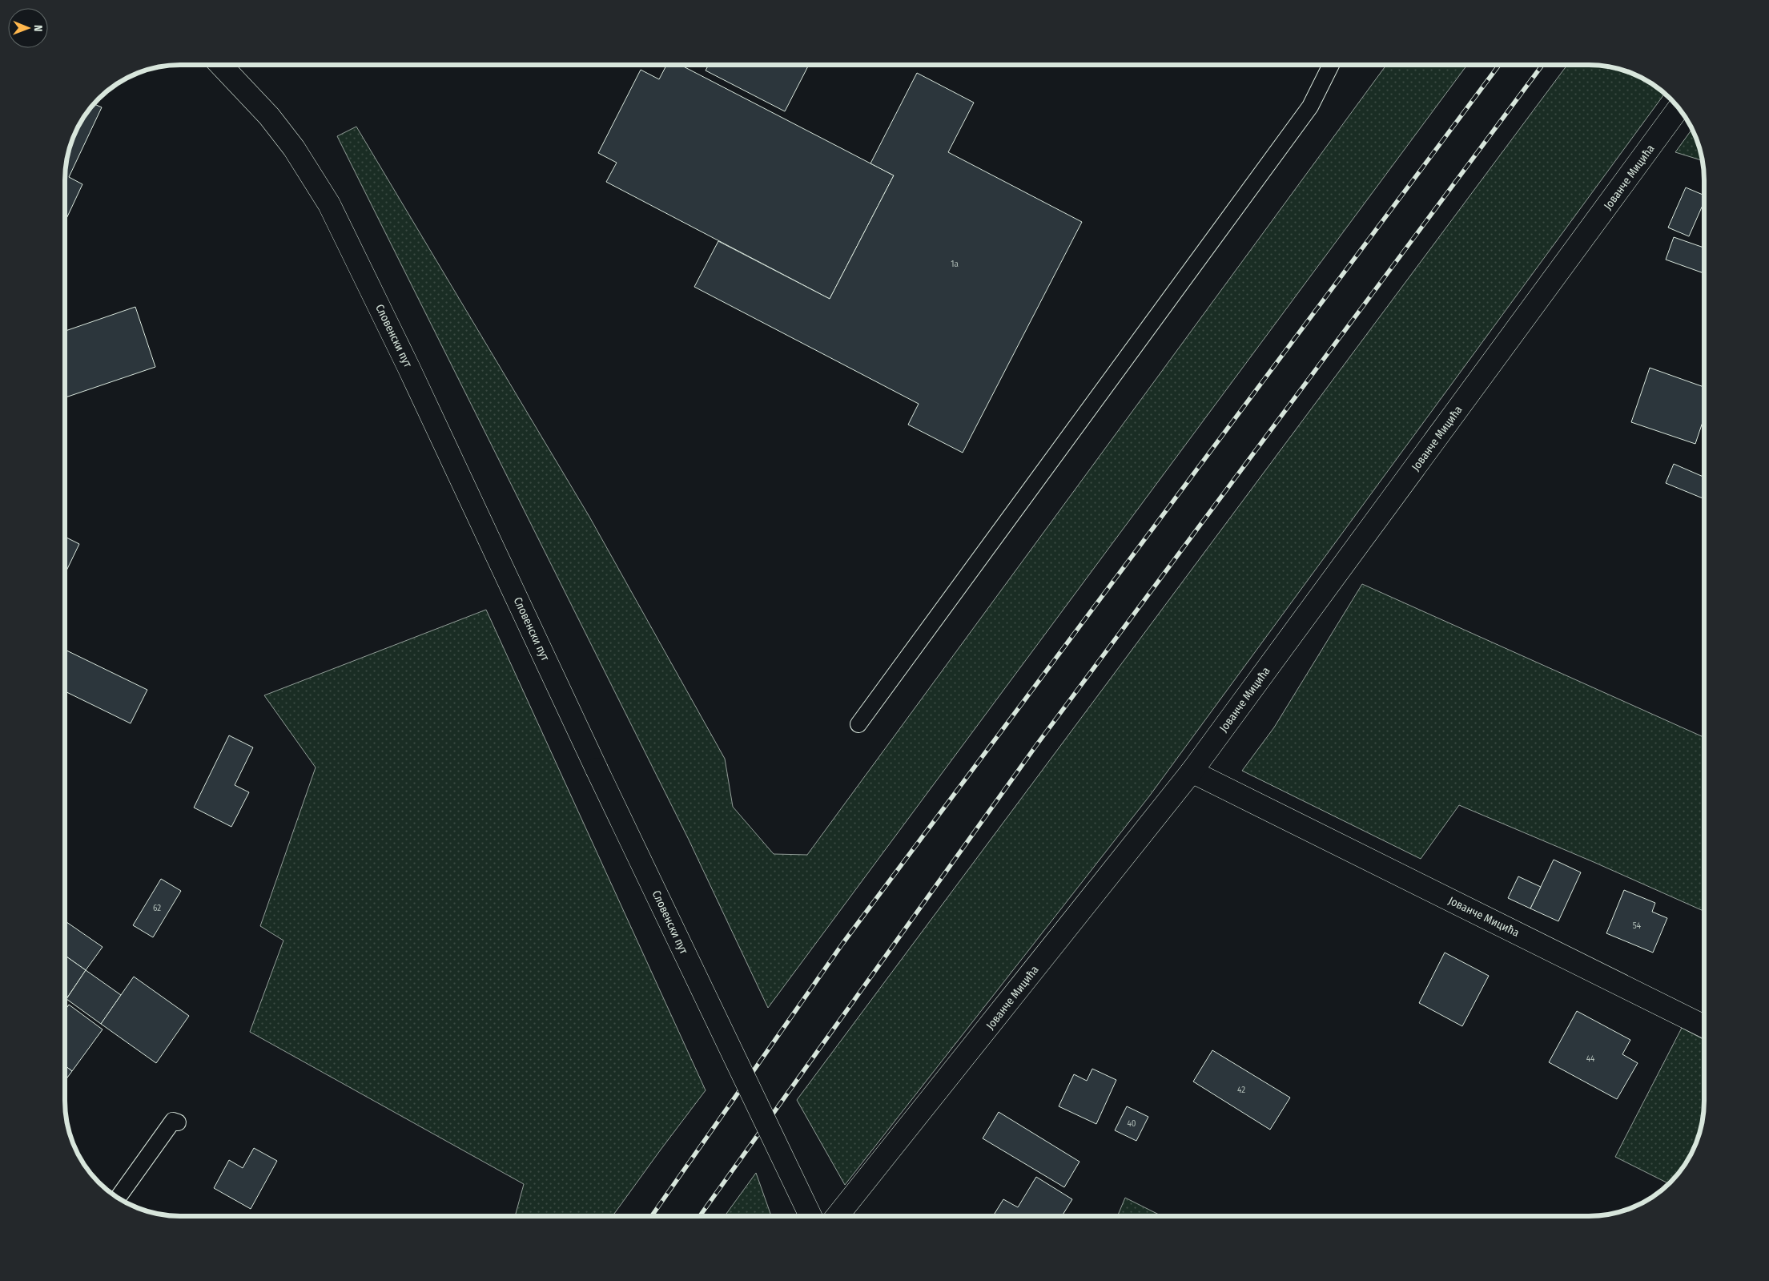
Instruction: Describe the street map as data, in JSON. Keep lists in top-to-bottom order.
{
  "streets": {
    "street": ["Јованче Мицића", "Словенски пут"]
  },
  "house_numbers": [
    "1a",
    "62",
    "54",
    "44",
    "42",
    "40"
  ],
  "north": "right"
}
